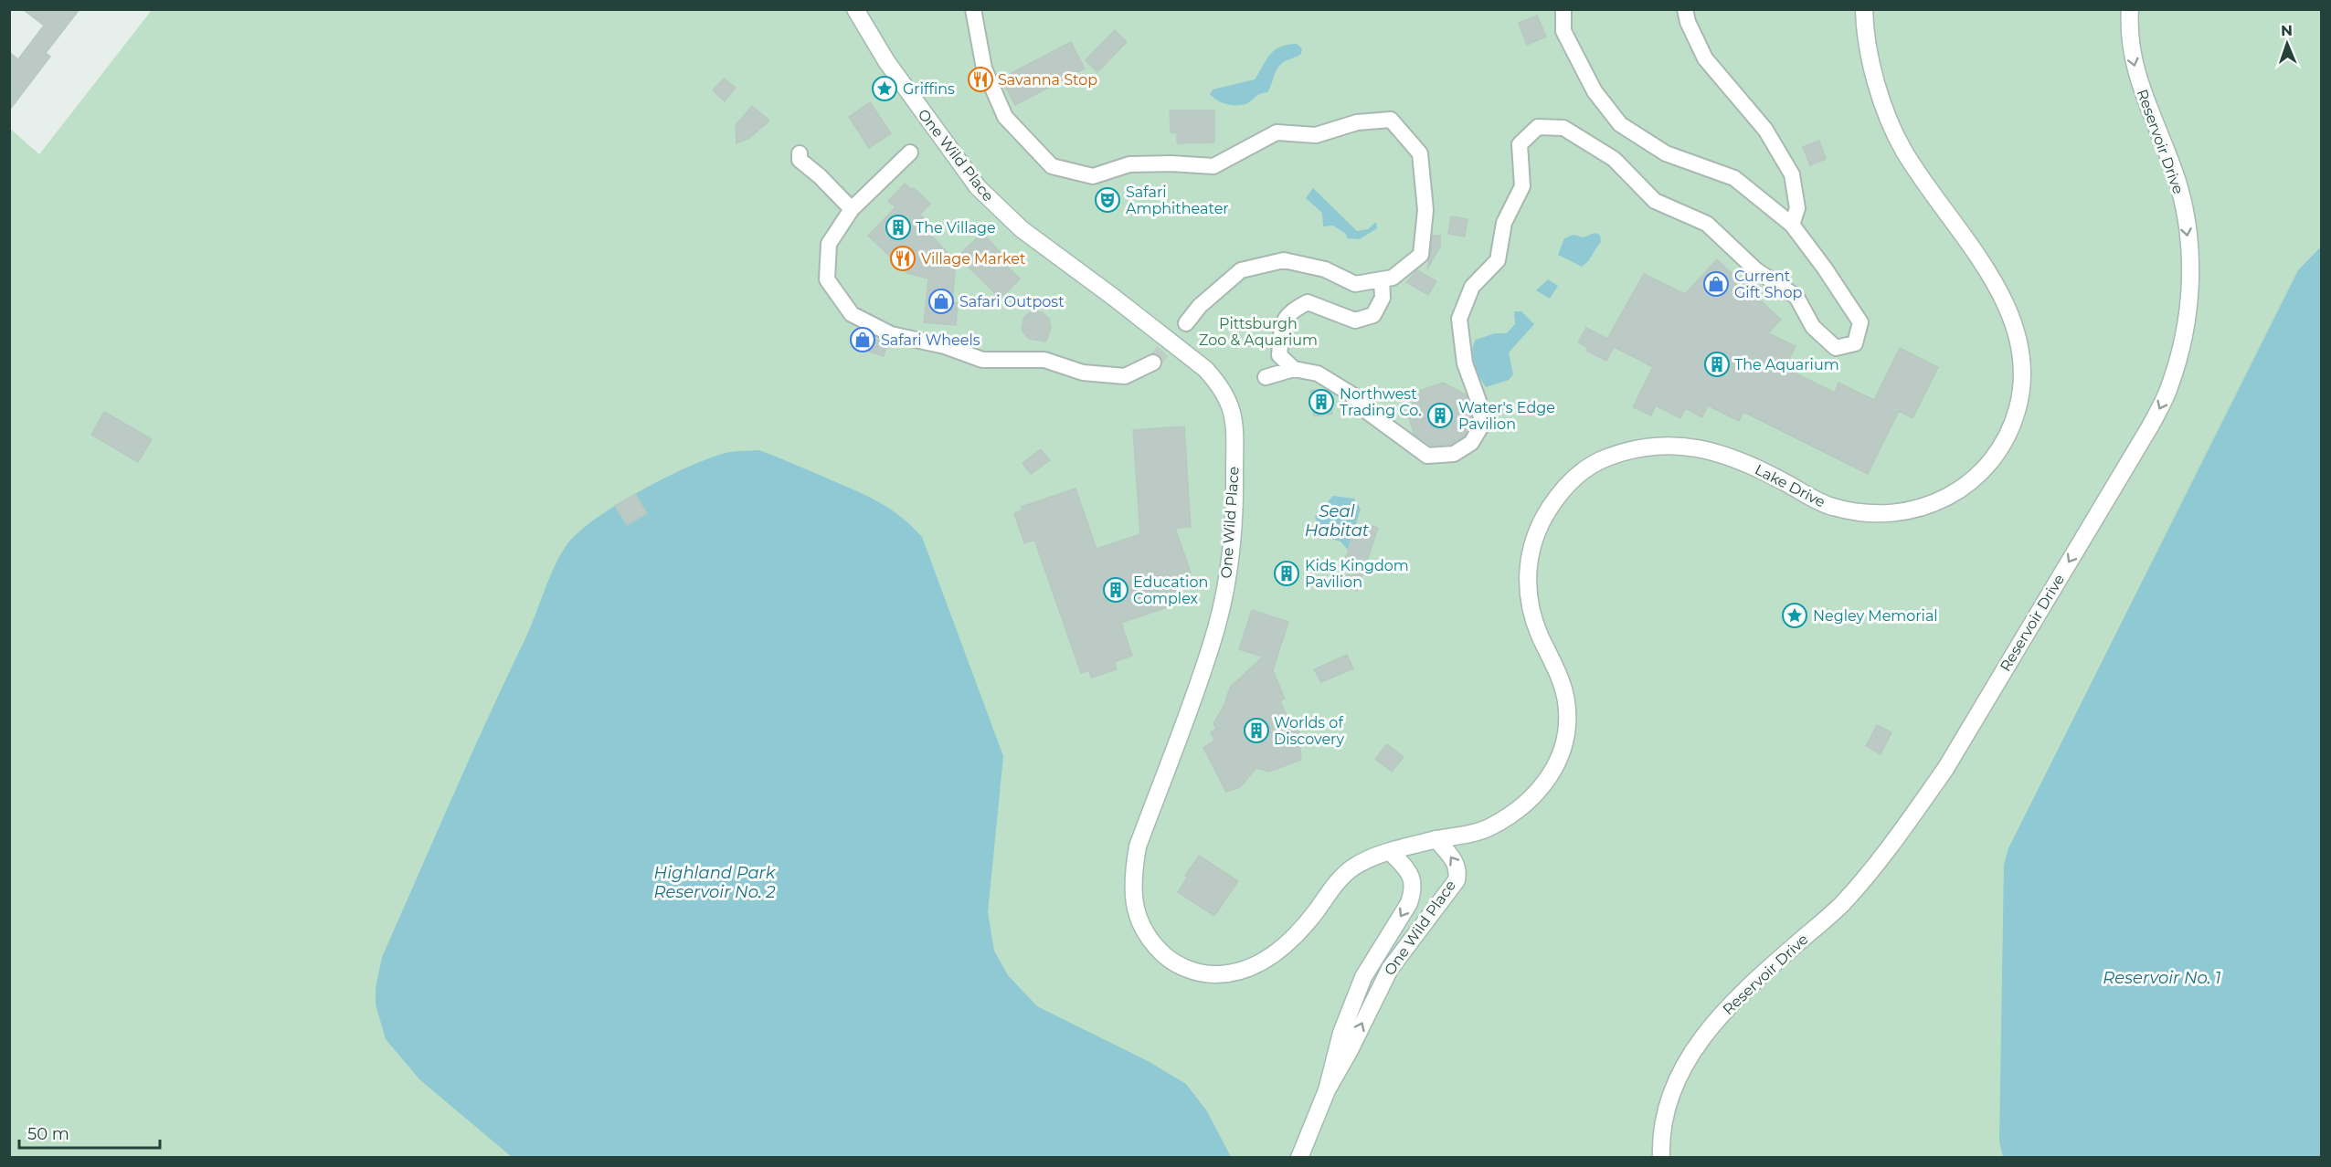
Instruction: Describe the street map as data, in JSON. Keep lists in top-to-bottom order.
{
  "streets": {
    "street": ["Reservoir Drive", "One Wild Place", "Lake Drive"]
  },
  "crossings": [
    ["One Wild Place", "Lake Drive"]
  ],
  "one_way": ["Reservoir Drive"],
  "water": ["Seal Habitat", "Highland Park Reservoir No. 2", "Reservoir No. 1"],
  "parks": ["Pittsburgh Zoo & Aquarium"],
  "places": {
    "restaurant": ["Savanna Stop", "Village Market"],
    "place": ["Griffins", "Negley Memorial"],
    "theatre": ["Safari Amphitheater"],
    "building": [
      "The Village",
      "The Aquarium",
      "Northwest Trading Co.",
      "Water's Edge Pavilion",
      "Kids Kingdom Pavilion",
      "Education Complex",
      "Worlds of Discovery"
    ],
    "shop": ["Current Gift Shop", "Safari Outpost", "Safari Wheels"]
  },
  "scale_bar": "50 m",
  "north": "top"
}
